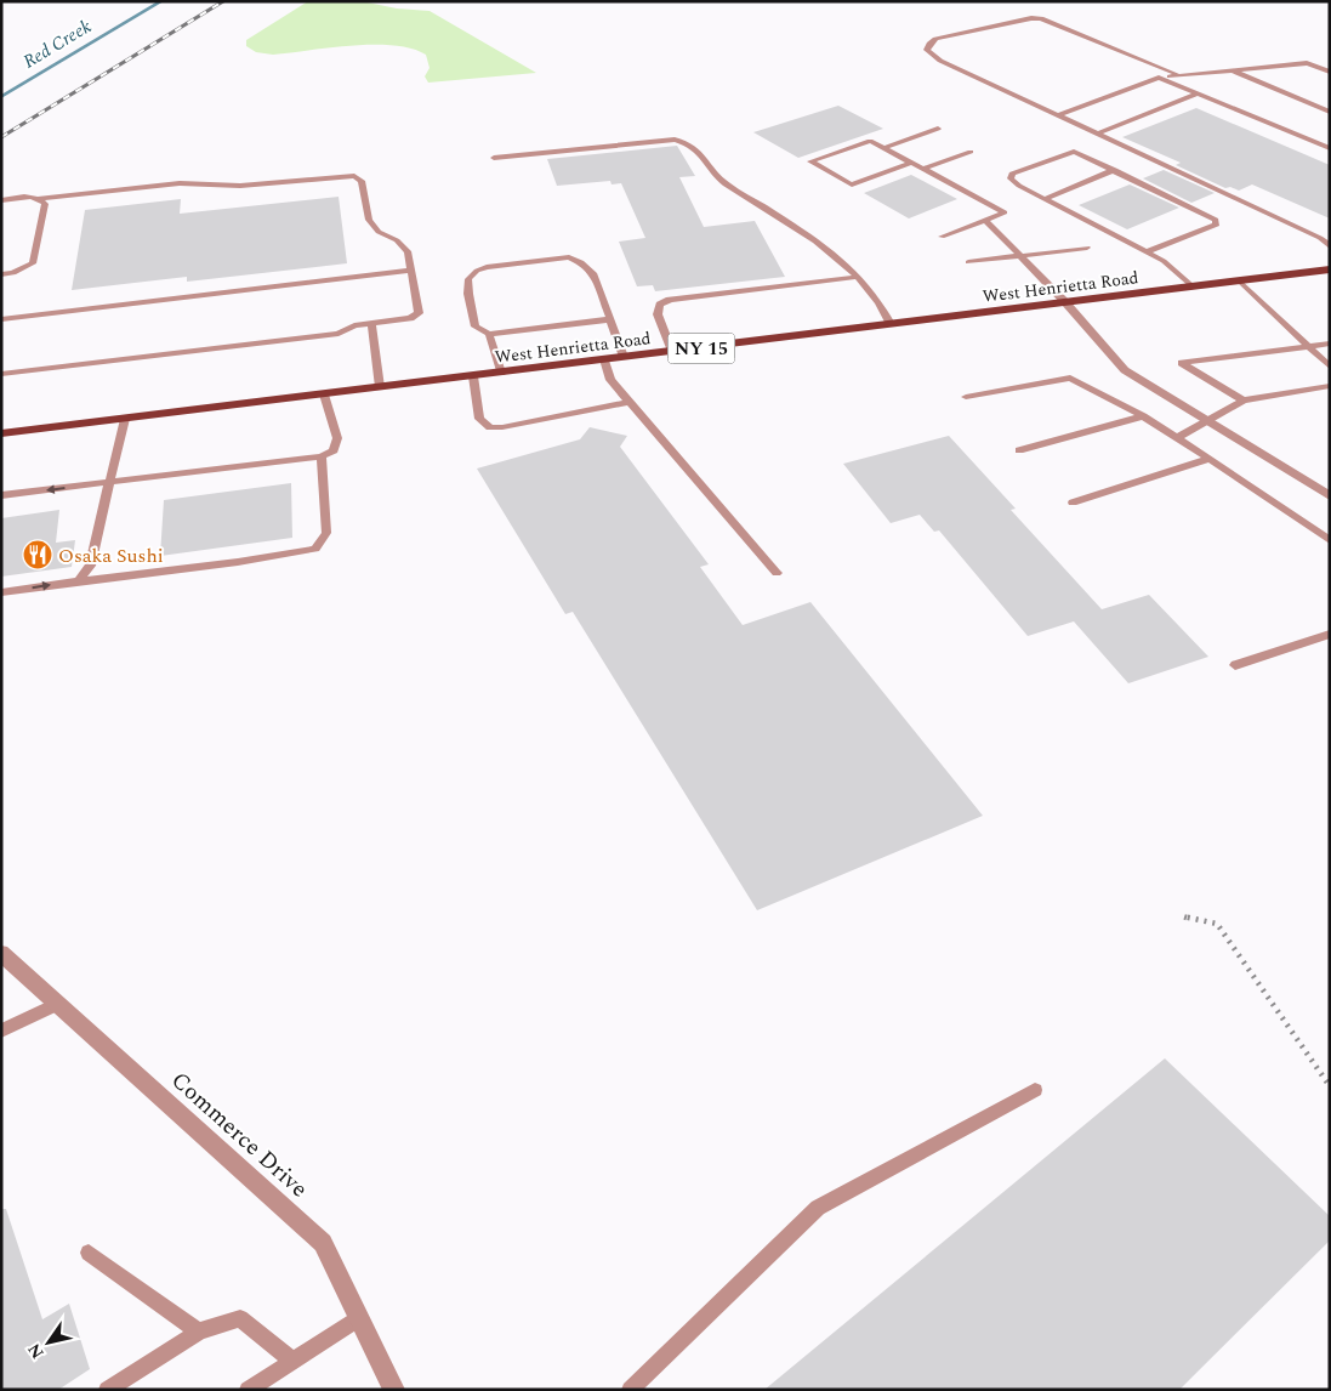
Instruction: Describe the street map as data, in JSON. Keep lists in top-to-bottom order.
{
  "streets": {
    "main road": ["West Henrietta Road", "NY 15"],
    "street": ["Commerce Drive"]
  },
  "water": ["Red Creek"],
  "places": {
    "restaurant": ["Osaka Sushi"]
  },
  "north": "bottom left"
}
